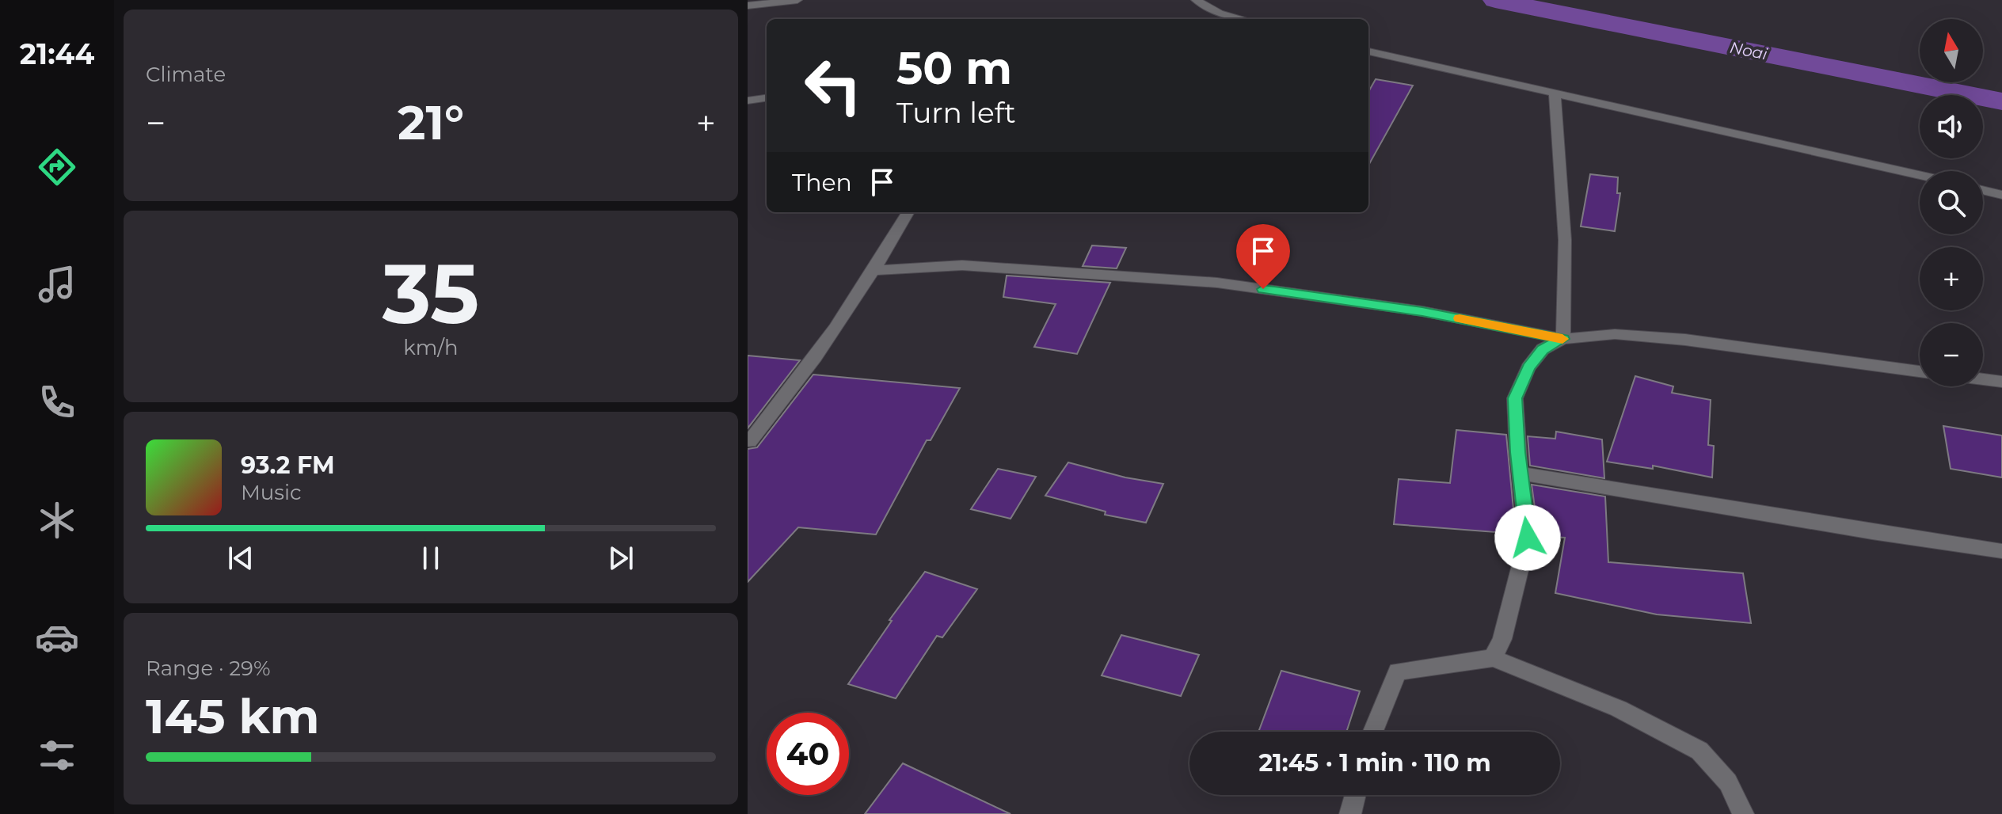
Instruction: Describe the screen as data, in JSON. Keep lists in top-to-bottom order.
{
  "water": ["Noai"],
  "north": "top",
  "page": {
    "tabs": "21:44",
    "tile": [
      "Climate",
      ["35", "km/h"],
      ["Range · 29%", "145 km"]
    ],
    "map_buttons": ["+", "−"],
    "turn": ["50 m", "Turn left"],
    "heat": ["−", "21°", "+"],
    "then": "Then",
    "song": ["93.2 FM", "Music"],
    "limit": "40",
    "trip": "21:45 · 1 min · 110 m"
  }
}
